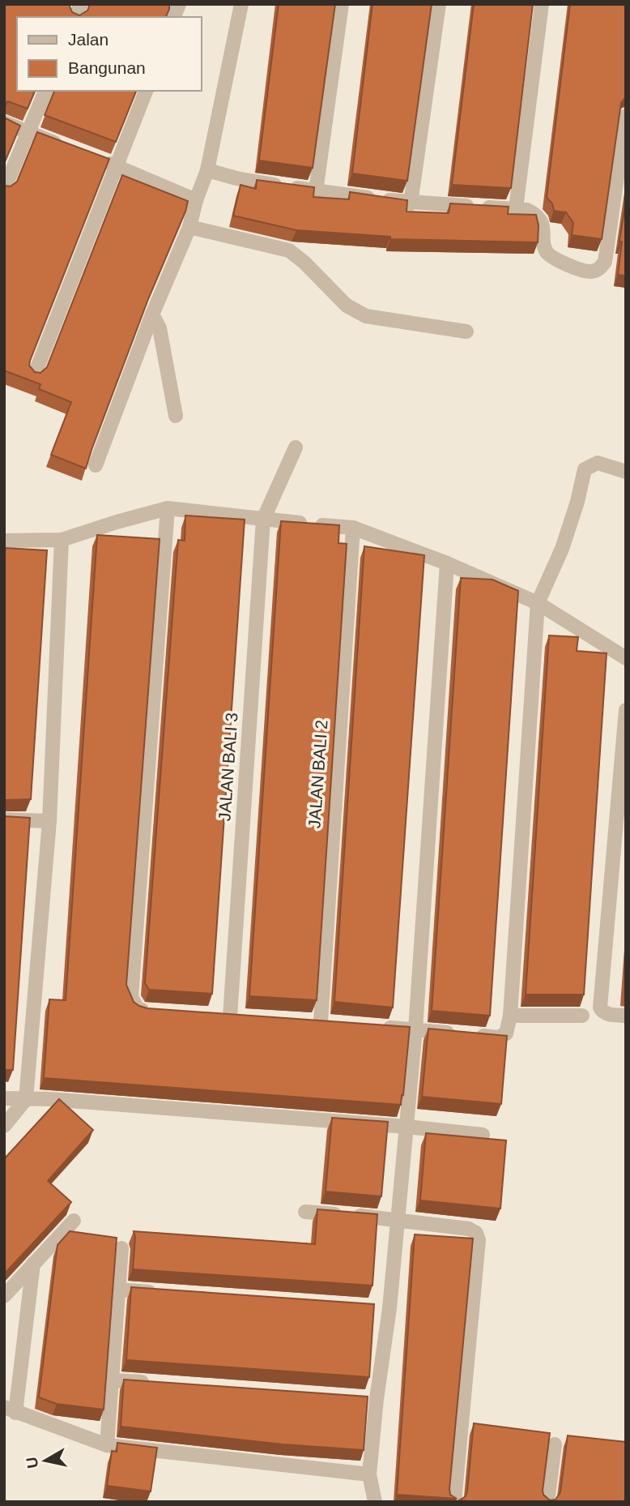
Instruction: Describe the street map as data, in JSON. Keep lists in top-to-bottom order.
{
  "streets": {
    "street": ["JALAN BALI 3", "JALAN BALI 2"]
  },
  "legend": ["Jalan", "Bangunan"],
  "north": "left"
}
